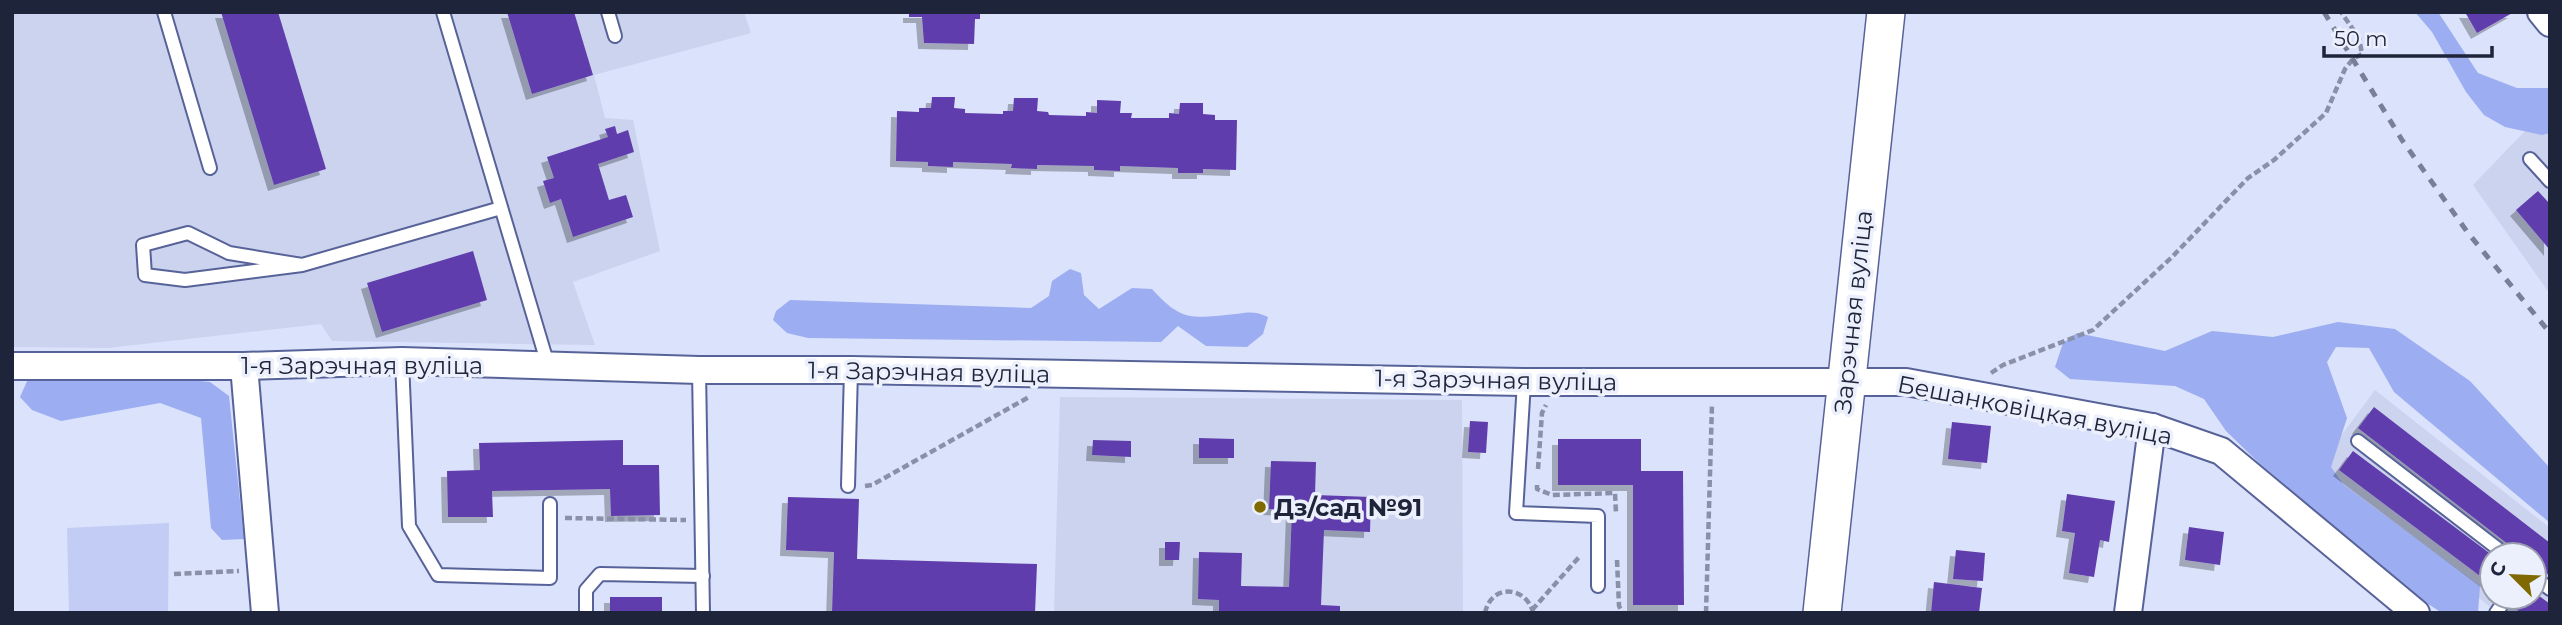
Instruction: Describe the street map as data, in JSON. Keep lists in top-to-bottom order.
{
  "streets": {
    "street": ["Зарэчная вуліца", "1-я Зарэчная вуліца", "Бешанковіцкая вуліца"]
  },
  "crossings": [
    ["Зарэчная вуліца", "1-я Зарэчная вуліца"],
    ["Зарэчная вуліца", "Бешанковіцкая вуліца"],
    ["1-я Зарэчная вуліца", "Бешанковіцкая вуліца"]
  ],
  "places": ["Дз/сад №91"],
  "scale_bar": "50 m",
  "north": "top left"
}
